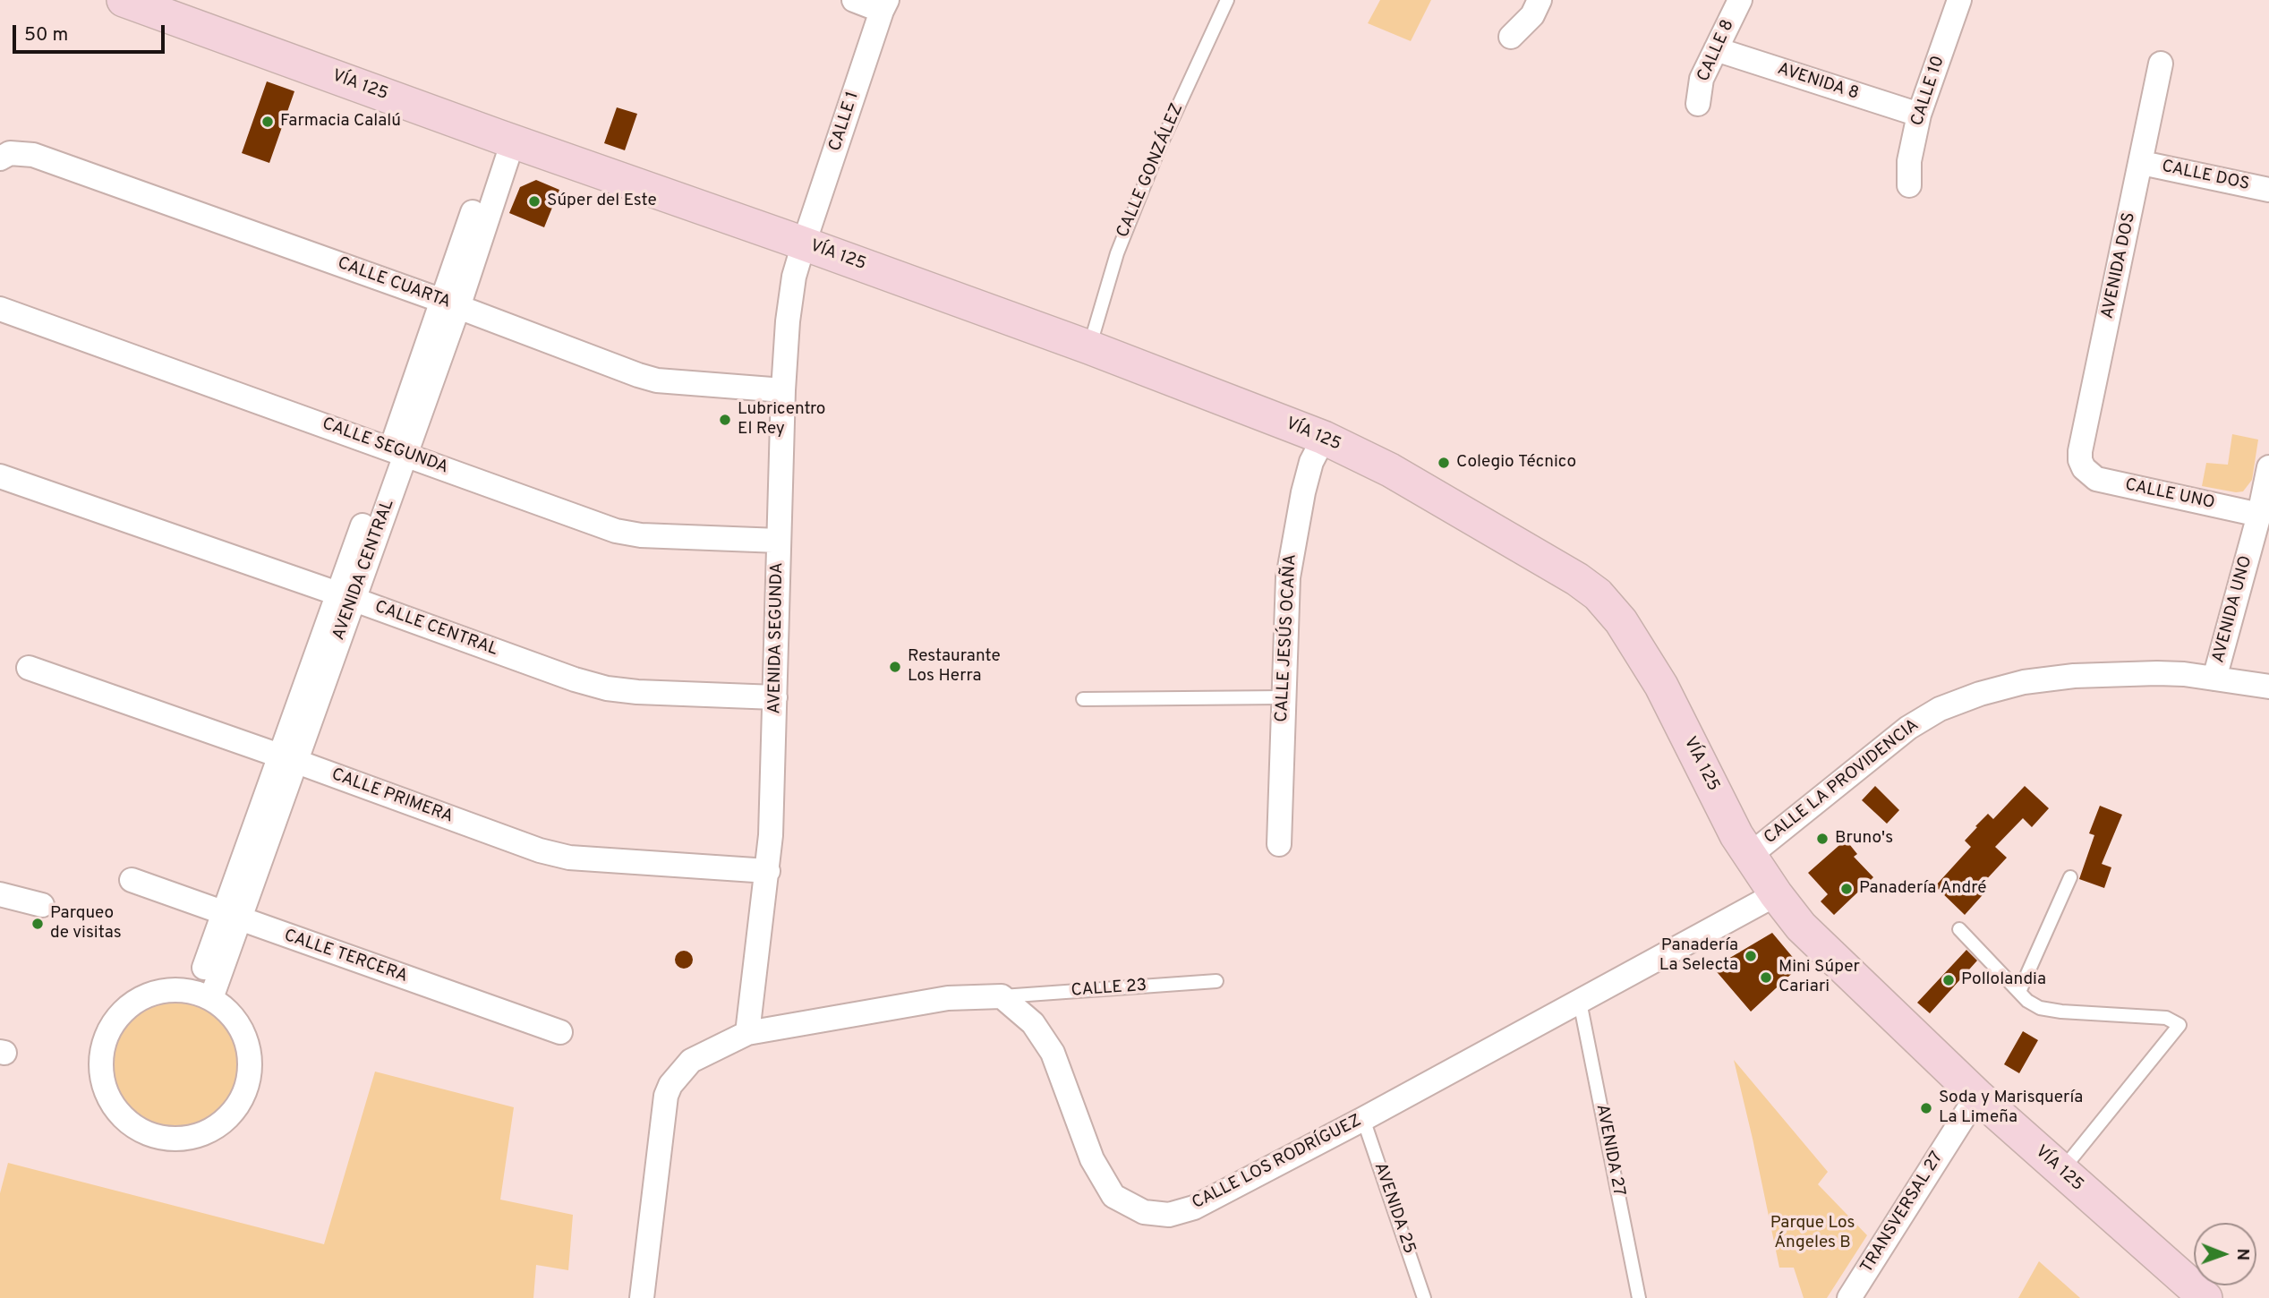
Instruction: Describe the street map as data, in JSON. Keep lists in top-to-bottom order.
{
  "streets": {
    "main road": ["VÍA 125"],
    "street": [
      "CALLE 8",
      "AVENIDA 8",
      "CALLE 10",
      "CALLE 1",
      "CALLE DOS",
      "AVENIDA DOS",
      "CALLE CUARTA",
      "CALLE SEGUNDA",
      "CALLE UNO",
      "AVENIDA CENTRAL",
      "AVENIDA UNO",
      "CALLE CENTRAL",
      "AVENIDA SEGUNDA",
      "CALLE JESÚS OCAÑA",
      "CALLE LA PROVIDENCIA",
      "CALLE PRIMERA",
      "CALLE TERCERA",
      "CALLE LOS RODRÍGUEZ",
      "TRANSVERSAL 27"
    ],
    "lane": [
      "CALLE GONZÁLEZ",
      "CALLE 23",
      "AVENIDA 27",
      "AVENIDA 25"
    ]
  },
  "crossings": [
    ["CALLE 8", "AVENIDA 8"],
    ["AVENIDA 8", "CALLE 10"],
    ["VÍA 125", "CALLE 1"],
    ["VÍA 125", "CALLE GONZÁLEZ"],
    ["VÍA 125", "AVENIDA CENTRAL"],
    ["VÍA 125", "AVENIDA SEGUNDA"],
    ["VÍA 125", "CALLE JESÚS OCAÑA"],
    ["VÍA 125", "CALLE LA PROVIDENCIA"],
    ["VÍA 125", "CALLE LOS RODRÍGUEZ"],
    ["VÍA 125", "TRANSVERSAL 27"],
    ["CALLE 1", "AVENIDA SEGUNDA"],
    ["CALLE DOS", "AVENIDA DOS"],
    ["AVENIDA DOS", "CALLE UNO"],
    ["CALLE CUARTA", "AVENIDA CENTRAL"],
    ["CALLE CUARTA", "AVENIDA SEGUNDA"],
    ["CALLE SEGUNDA", "AVENIDA CENTRAL"],
    ["CALLE SEGUNDA", "AVENIDA SEGUNDA"],
    ["CALLE UNO", "AVENIDA UNO"],
    ["AVENIDA CENTRAL", "CALLE CENTRAL"],
    ["AVENIDA CENTRAL", "CALLE PRIMERA"],
    ["AVENIDA CENTRAL", "CALLE TERCERA"],
    ["AVENIDA UNO", "CALLE LA PROVIDENCIA"],
    ["CALLE CENTRAL", "AVENIDA SEGUNDA"],
    ["AVENIDA SEGUNDA", "CALLE PRIMERA"],
    ["CALLE 23", "CALLE LOS RODRÍGUEZ"],
    ["AVENIDA 27", "CALLE LOS RODRÍGUEZ"],
    ["CALLE LOS RODRÍGUEZ", "AVENIDA 25"]
  ],
  "parks": ["Parque Los Ángeles B"],
  "places": [
    "Farmacia Calalú",
    "Súper del Este",
    "Lubricentro El Rey",
    "Colegio Técnico",
    "Restaurante Los Herra",
    "Bruno's",
    "Panadería André",
    "Parqueo de visitas",
    "Panadería La Selecta",
    "Mini Súper Cariari",
    "Pollolandia",
    "Soda y Marisquería La Limeña"
  ],
  "scale_bar": "50 m",
  "north": "right"
}
